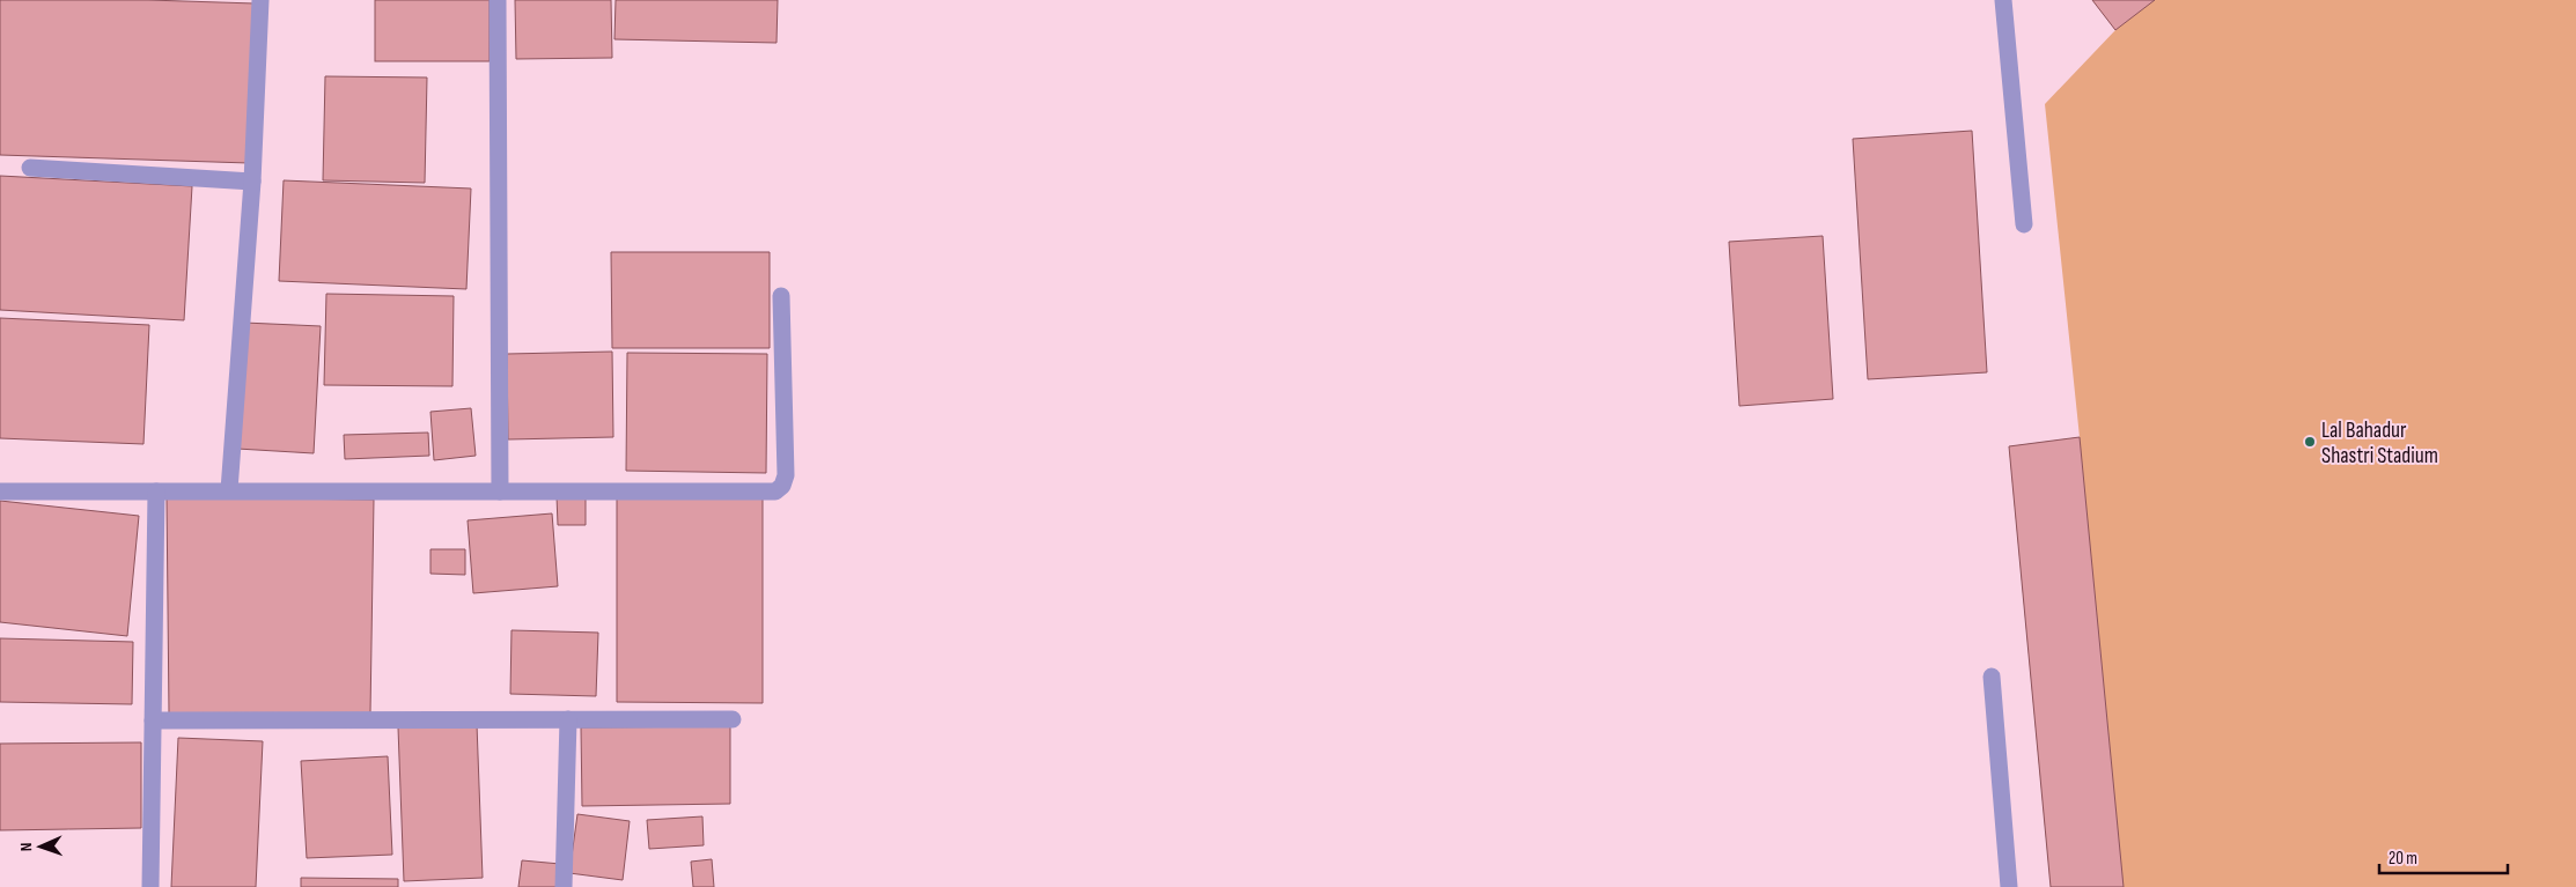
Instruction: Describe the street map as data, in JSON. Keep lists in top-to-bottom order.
{
  "places": ["Lal Bahadur Shastri Stadium"],
  "scale_bar": "20 m",
  "north": "left"
}
